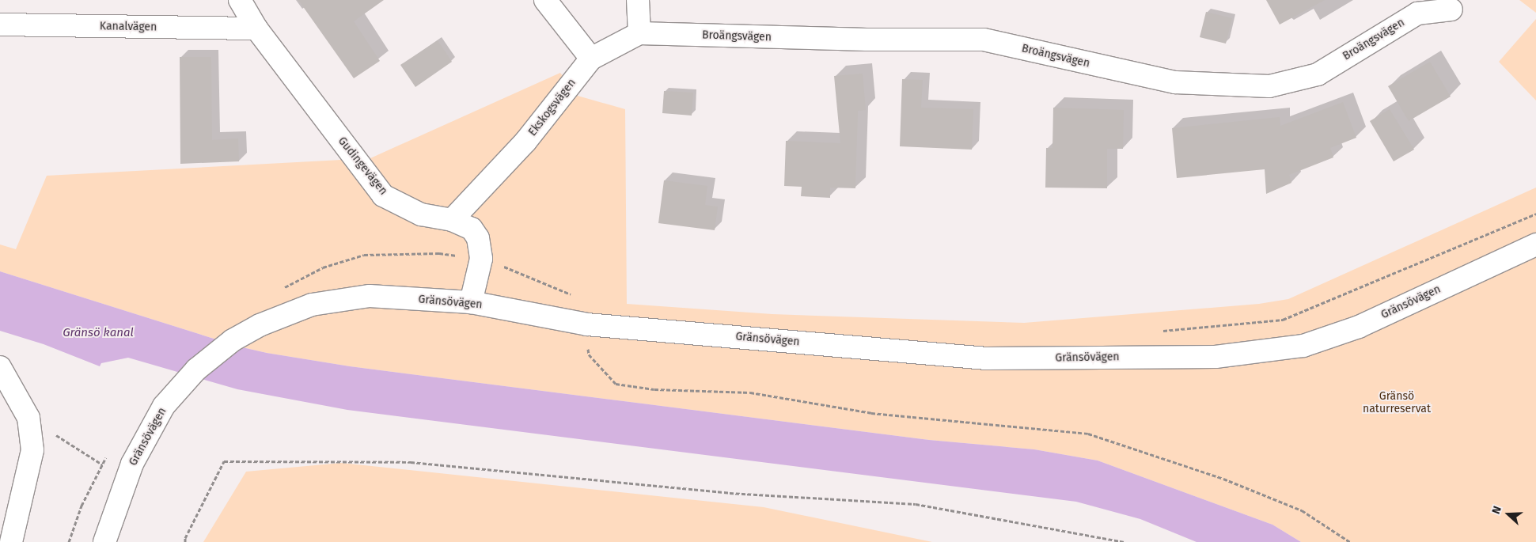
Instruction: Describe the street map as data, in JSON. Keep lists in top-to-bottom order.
{
  "streets": {
    "street": [
      "Kanalvägen",
      "Broängsvägen",
      "Ekskogsvägen",
      "Gudingevägen",
      "Gränsövägen"
    ]
  },
  "crossings": [
    ["Kanalvägen", "Gudingevägen"],
    ["Broängsvägen", "Ekskogsvägen"],
    ["Ekskogsvägen", "Gudingevägen"],
    ["Gudingevägen", "Gränsövägen"]
  ],
  "water": ["Gränsö kanal"],
  "parks": ["Gränsö naturreservat"],
  "north": "left"
}
